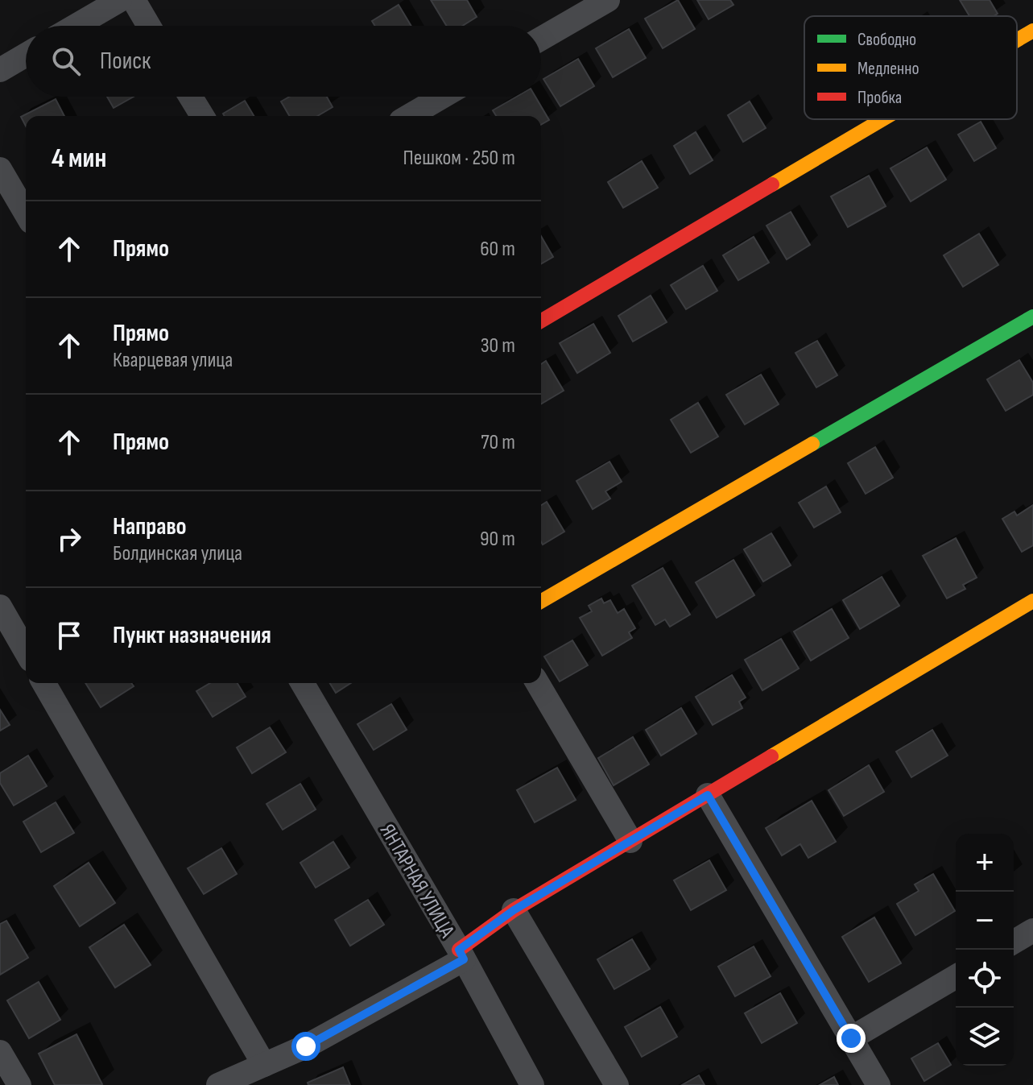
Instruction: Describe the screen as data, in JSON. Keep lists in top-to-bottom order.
{
  "streets": {
    "street": ["ЯНТАРНАЯ УЛИЦА"]
  },
  "legend": ["Свободно", "Медленно", "Пробка"],
  "page": {
    "search": "Поиск",
    "heading": ["4 мин", "Пешком · 250 m"],
    "list": [
      ["Прямо", "60 m"],
      ["Прямо", "Кварцевая улица", "30 m"],
      ["Прямо", "70 m"],
      ["Направо", "Болдинская улица", "90 m"],
      "Пункт назначения"
    ],
    "map_buttons": ["+", "−"]
  }
}
